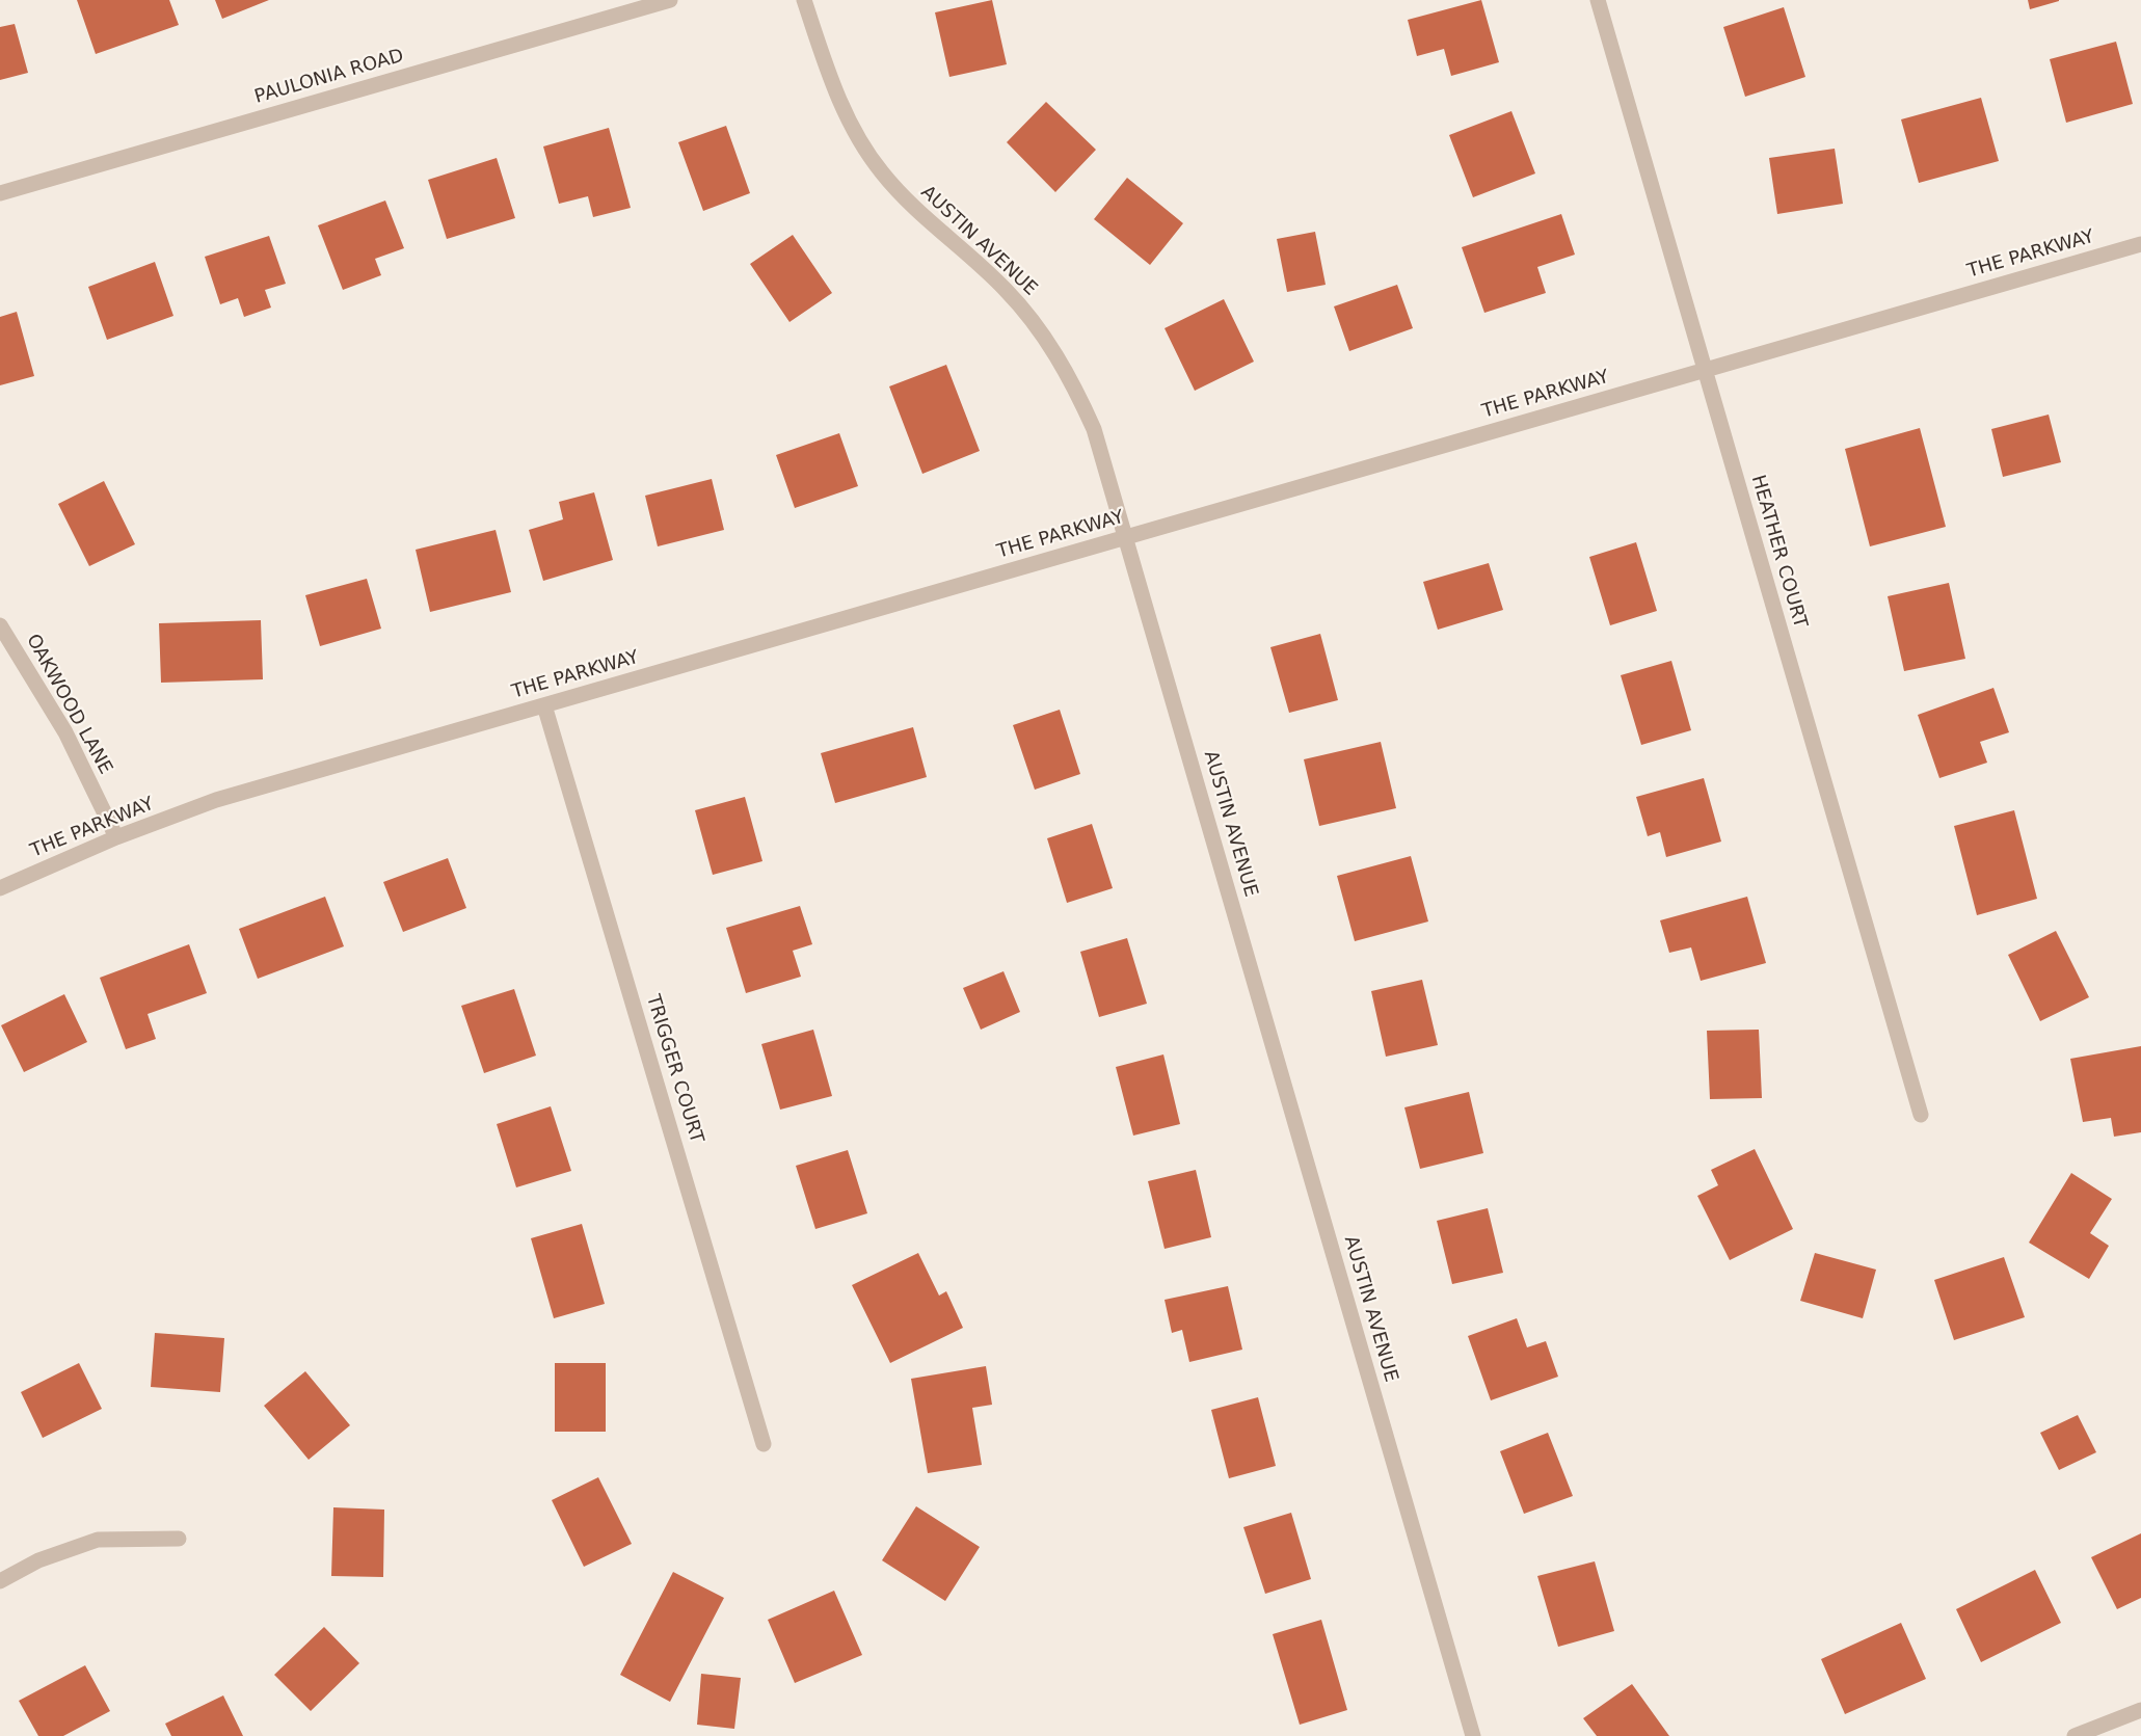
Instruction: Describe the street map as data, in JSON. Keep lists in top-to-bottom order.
{
  "streets": {
    "street": [
      "PAULONIA ROAD",
      "AUSTIN AVENUE",
      "THE PARKWAY",
      "HEATHER COURT",
      "OAKWOOD LANE",
      "TRIGGER COURT"
    ]
  },
  "crossings": [
    ["AUSTIN AVENUE", "THE PARKWAY"],
    ["THE PARKWAY", "HEATHER COURT"],
    ["THE PARKWAY", "OAKWOOD LANE"],
    ["THE PARKWAY", "TRIGGER COURT"]
  ]
}
